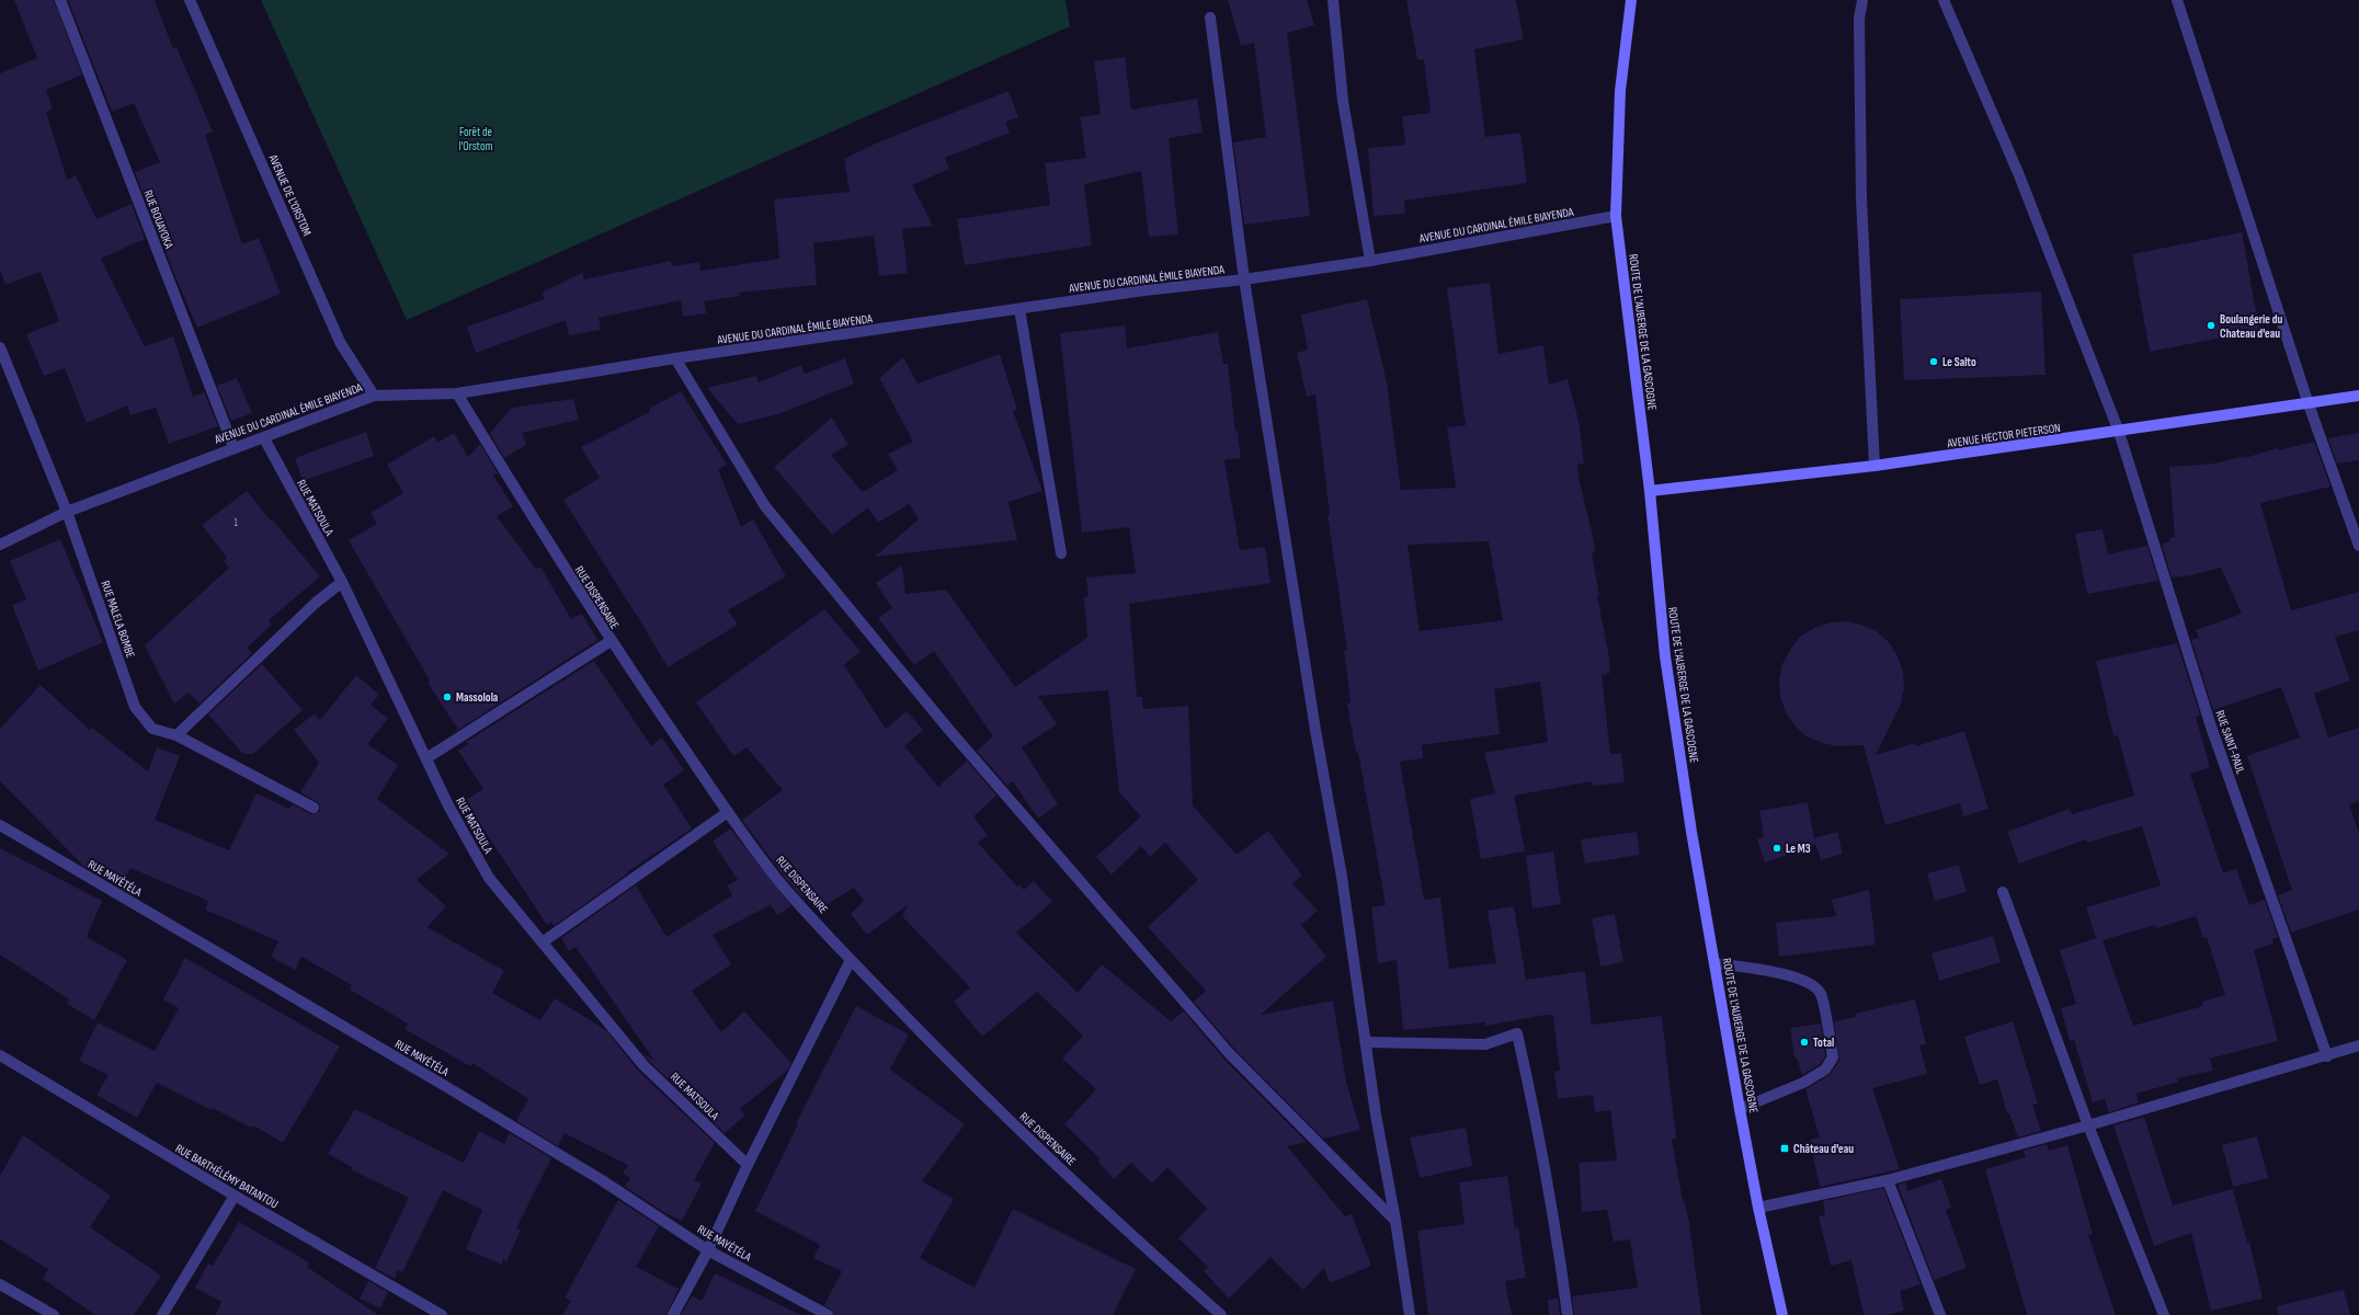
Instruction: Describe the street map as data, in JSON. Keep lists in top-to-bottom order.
{
  "streets": {
    "street": [
      "AVENUE DE L'ORSTOM",
      "RUE BOUAYOKA",
      "AVENUE DU CARDINAL ÉMILE BIAYENDA",
      "ROUTE DE L'AUBERGE DE LA GASCOGNE",
      "AVENUE HECTOR PIETERSON",
      "RUE MATSOULA",
      "RUE DISPENSAIRE",
      "RUE MALELA BOMBE",
      "RUE SAINT-PAUL",
      "RUE MAYÉTÉLA",
      "RUE BARTHÉLÉMY BATANTOU"
    ]
  },
  "crossings": [
    ["AVENUE DE L'ORSTOM", "AVENUE DU CARDINAL ÉMILE BIAYENDA"],
    ["RUE BOUAYOKA", "AVENUE DU CARDINAL ÉMILE BIAYENDA"],
    ["AVENUE DU CARDINAL ÉMILE BIAYENDA", "ROUTE DE L'AUBERGE DE LA GASCOGNE"],
    ["AVENUE DU CARDINAL ÉMILE BIAYENDA", "RUE MATSOULA"],
    ["AVENUE DU CARDINAL ÉMILE BIAYENDA", "RUE DISPENSAIRE"],
    ["AVENUE DU CARDINAL ÉMILE BIAYENDA", "RUE MALELA BOMBE"],
    ["ROUTE DE L'AUBERGE DE LA GASCOGNE", "AVENUE HECTOR PIETERSON"],
    ["AVENUE HECTOR PIETERSON", "RUE SAINT-PAUL"]
  ],
  "parks": ["Forêt de l'Orstom"],
  "places": {
    "other": [
      "Boulangerie du Chateau d'eau",
      "Le Salto",
      "Massolola",
      "Le M3",
      "Total"
    ],
    "transit": ["Château d'eau"]
  },
  "house_numbers": ["1"]
}
